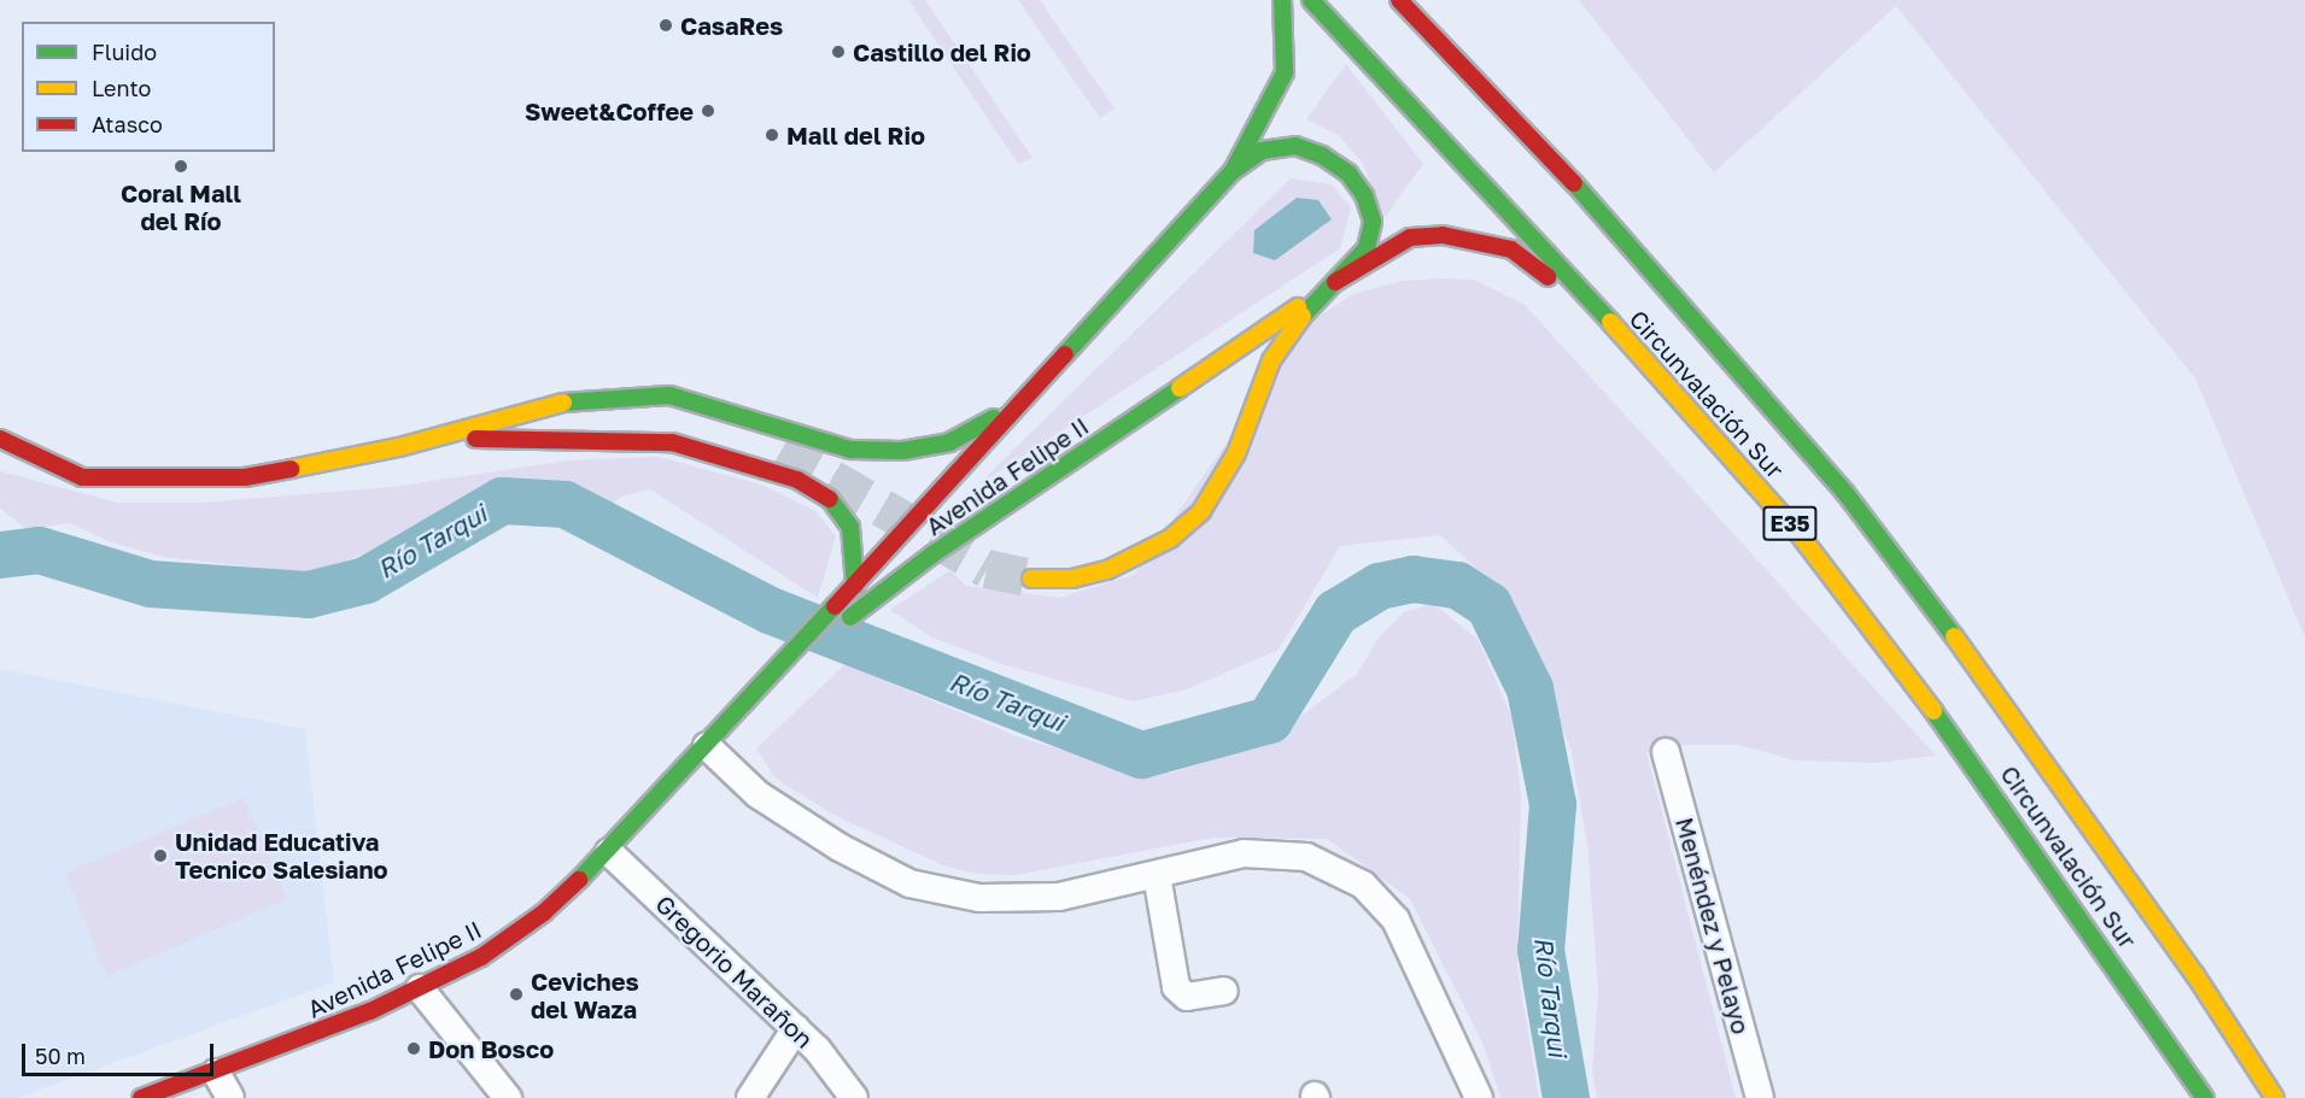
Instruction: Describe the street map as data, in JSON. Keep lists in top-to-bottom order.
{
  "streets": {
    "main road": ["Circunvalación Sur", "Avenida Felipe II", "E35"],
    "street": ["Menéndez y Pelayo", "Gregorio Marañon"]
  },
  "crossings": [
    ["Avenida Felipe II", "Gregorio Marañon"]
  ],
  "water": ["Río Tarqui"],
  "places": [
    "CasaRes",
    "Castillo del Rio",
    "Sweet&Coffee",
    "Mall del Rio",
    "Coral Mall del Río",
    "Unidad Educativa Tecnico Salesiano",
    "Ceviches del Waza",
    "Don Bosco"
  ],
  "legend": ["Fluido", "Lento", "Atasco"],
  "scale_bar": "50 m"
}
